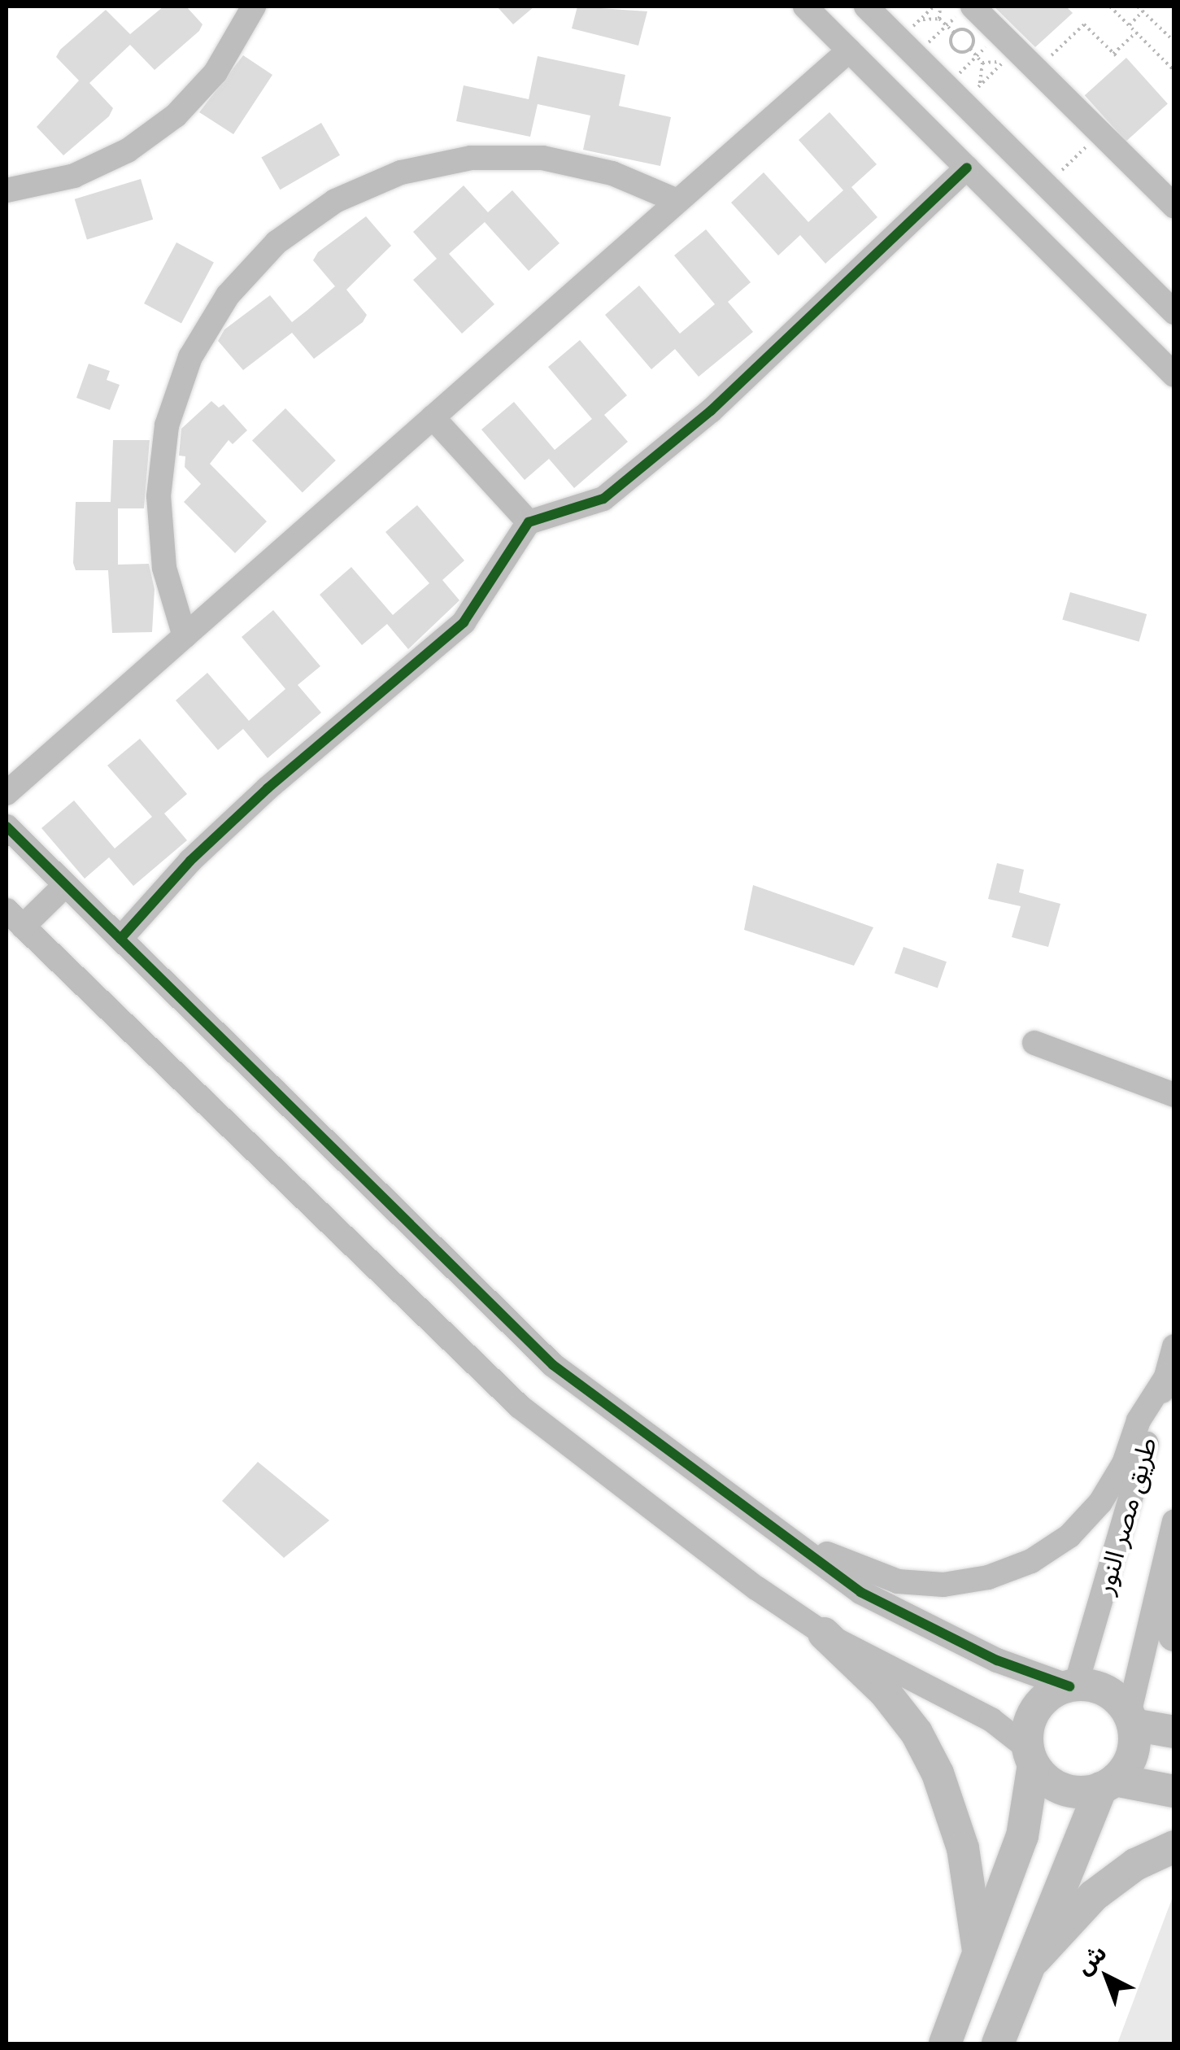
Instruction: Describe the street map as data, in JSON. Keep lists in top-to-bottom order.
{
  "streets": {
    "street": ["طريق مصر النور"]
  },
  "north": "top left"
}
